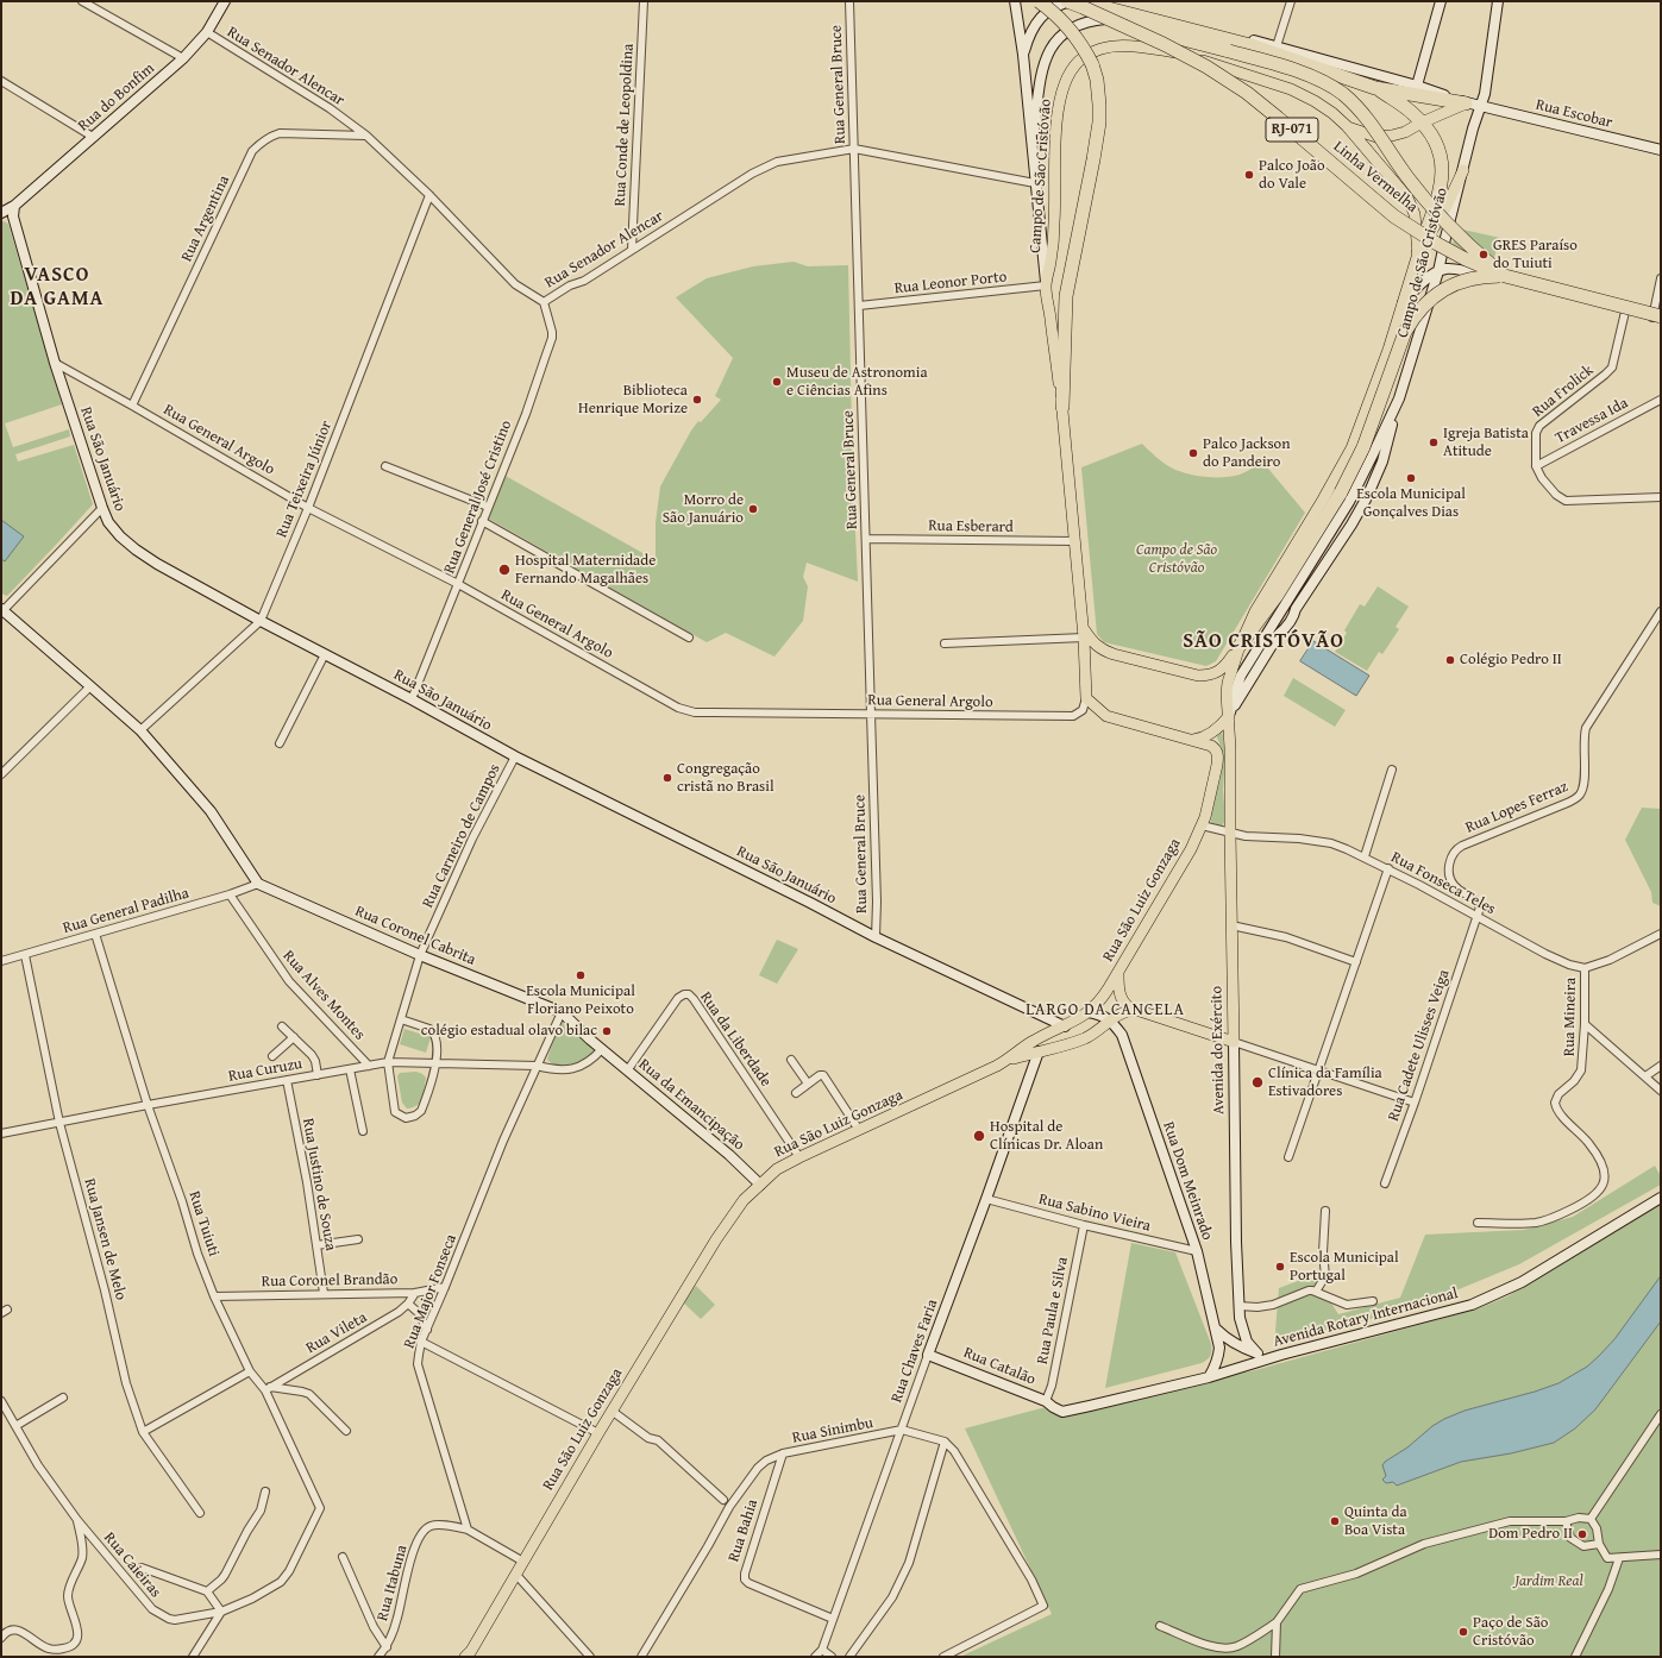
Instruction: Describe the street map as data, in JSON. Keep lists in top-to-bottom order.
{
  "streets": {
    "highway": ["RJ-071", "Linha Vermelha"],
    "main road": ["Campo de São Cristóvão", "Rua São Luiz Gonzaga", "Avenida do Exército"],
    "street": [
      "Rua Senador Alencar",
      "Rua General Bruce",
      "Rua do Bonfim",
      "Rua Escobar",
      "Rua Conde de Leopoldina",
      "Rua Argentina",
      "Rua Leonor Porto",
      "Rua Frolick",
      "Travessa Ida",
      "Rua General Argolo",
      "Rua São Januário",
      "Rua Teixeira Júnior",
      "Rua General José Cristino",
      "Rua Esberard",
      "Rua Lopes Ferraz",
      "Rua Carneiro de Campos",
      "Rua Fonseca Teles",
      "Rua General Padilha",
      "Rua Coronel Cabrita",
      "Rua Alves Montes",
      "Rua Mineira",
      "Rua da Liberdade",
      "Rua Cadete Ulisses Veiga",
      "Rua Curuzu",
      "Rua da Emancipação",
      "Rua Dom Meinrado",
      "Rua Justino de Souza",
      "Rua Sabino Vieira",
      "Rua Tuiuti",
      "Rua Jansen de Melo",
      "Rua Coronel Brandão",
      "Rua Major Fonseca",
      "Rua Paula e Silva",
      "Avenida Rotary Internacional",
      "Rua Vileta",
      "Rua Chaves Faria",
      "Rua Catalão",
      "Rua Sinimbu",
      "Rua Bahia",
      "Rua Caieiras",
      "Rua Itabuna"
    ]
  },
  "crossings": [
    ["Rua Senador Alencar", "Rua General Bruce"],
    ["Rua Senador Alencar", "Rua do Bonfim"],
    ["Rua Senador Alencar", "Rua Conde de Leopoldina"],
    ["Rua Senador Alencar", "Campo de São Cristóvão"],
    ["Rua Senador Alencar", "Rua Argentina"],
    ["Rua Senador Alencar", "Rua Teixeira Júnior"],
    ["Rua Senador Alencar", "Rua General José Cristino"],
    ["Rua General Bruce", "Rua Leonor Porto"],
    ["Rua General Bruce", "Rua General Argolo"],
    ["Rua General Bruce", "Rua São Januário"],
    ["Rua General Bruce", "Rua Esberard"],
    ["Rua do Bonfim", "Rua São Januário"],
    ["Rua Escobar", "Campo de São Cristóvão"],
    ["Campo de São Cristóvão", "Linha Vermelha"],
    ["Campo de São Cristóvão", "Rua Leonor Porto"],
    ["Campo de São Cristóvão", "Rua General Argolo"],
    ["Campo de São Cristóvão", "Rua Esberard"],
    ["Campo de São Cristóvão", "Avenida do Exército"],
    ["Rua Argentina", "Rua General Argolo"],
    ["Rua Frolick", "Travessa Ida"],
    ["Rua General Argolo", "Rua São Januário"],
    ["Rua General Argolo", "Rua Teixeira Júnior"],
    ["Rua General Argolo", "Rua General José Cristino"],
    ["Rua São Januário", "Rua Teixeira Júnior"],
    ["Rua São Januário", "Rua General José Cristino"],
    ["Rua São Januário", "Rua Carneiro de Campos"],
    ["Rua São Januário", "Rua São Luiz Gonzaga"],
    ["Rua Lopes Ferraz", "Rua Fonseca Teles"],
    ["Rua Lopes Ferraz", "Rua Cadete Ulisses Veiga"],
    ["Rua Carneiro de Campos", "Rua Coronel Cabrita"],
    ["Rua Carneiro de Campos", "Rua Curuzu"],
    ["Rua Fonseca Teles", "Rua São Luiz Gonzaga"],
    ["Rua Fonseca Teles", "Rua Mineira"],
    ["Rua Fonseca Teles", "Rua Cadete Ulisses Veiga"],
    ["Rua Fonseca Teles", "Avenida do Exército"],
    ["Rua São Luiz Gonzaga", "Rua da Liberdade"],
    ["Rua São Luiz Gonzaga", "Rua da Emancipação"],
    ["Rua General Padilha", "Rua Coronel Cabrita"],
    ["Rua General Padilha", "Rua Alves Montes"],
    ["Rua General Padilha", "Rua Tuiuti"],
    ["Rua General Padilha", "Rua Jansen de Melo"],
    ["Rua Coronel Cabrita", "Rua da Emancipação"],
    ["Rua Coronel Cabrita", "Rua Major Fonseca"],
    ["Rua Alves Montes", "Rua Curuzu"],
    ["Rua da Liberdade", "Rua da Emancipação"],
    ["Rua Curuzu", "Rua da Emancipação"],
    ["Rua Curuzu", "Rua Justino de Souza"],
    ["Rua Curuzu", "Rua Tuiuti"],
    ["Rua Curuzu", "Rua Jansen de Melo"],
    ["Rua Curuzu", "Rua Major Fonseca"],
    ["Rua da Emancipação", "Rua Major Fonseca"],
    ["Rua Dom Meinrado", "Rua Sabino Vieira"],
    ["Rua Dom Meinrado", "Avenida Rotary Internacional"],
    ["Rua Justino de Souza", "Rua Coronel Brandão"],
    ["Rua Sabino Vieira", "Rua Paula e Silva"],
    ["Rua Sabino Vieira", "Rua Chaves Faria"],
    ["Rua Tuiuti", "Rua Coronel Brandão"],
    ["Rua Tuiuti", "Rua Vileta"],
    ["Rua Tuiuti", "Rua Caieiras"],
    ["Rua Coronel Brandão", "Rua Major Fonseca"],
    ["Rua Coronel Brandão", "Rua Vileta"],
    ["Rua Major Fonseca", "Rua Itabuna"],
    ["Rua Paula e Silva", "Rua Catalão"],
    ["Avenida Rotary Internacional", "Rua Catalão"],
    ["Rua Chaves Faria", "Rua Catalão"],
    ["Rua Chaves Faria", "Rua Sinimbu"],
    ["Rua Chaves Faria", "Rua Bahia"],
    ["Rua Sinimbu", "Rua Bahia"]
  ],
  "districts": ["VASCO DA GAMA", "SÃO CRISTÓVÃO", "LARGO DA CANCELA"],
  "parks": ["Campo de São Cristóvão", "Jardim Real"],
  "places": [
    "Palco João do Vale",
    "GRES Paraíso do Tuiuti",
    "Museu de Astronomia e Ciências Afins",
    "Biblioteca Henrique Morize",
    "Igreja Batista Atitude",
    "Palco Jackson do Pandeiro",
    "Escola Municipal Gonçalves Dias",
    "Morro de São Januário",
    "Hospital Maternidade Fernando Magalhães",
    "Colégio Pedro II",
    "Congregação cristã no Brasil",
    "Escola Municipal Floriano Peixoto",
    "colégio estadual olavo bilac",
    "Clínica da Família Estivadores",
    "Hospital de Clínicas Dr. Aloan",
    "Escola Municipal Portugal",
    "Quinta da Boa Vista",
    "Dom Pedro II",
    "Paço de São Cristóvão"
  ]
}
